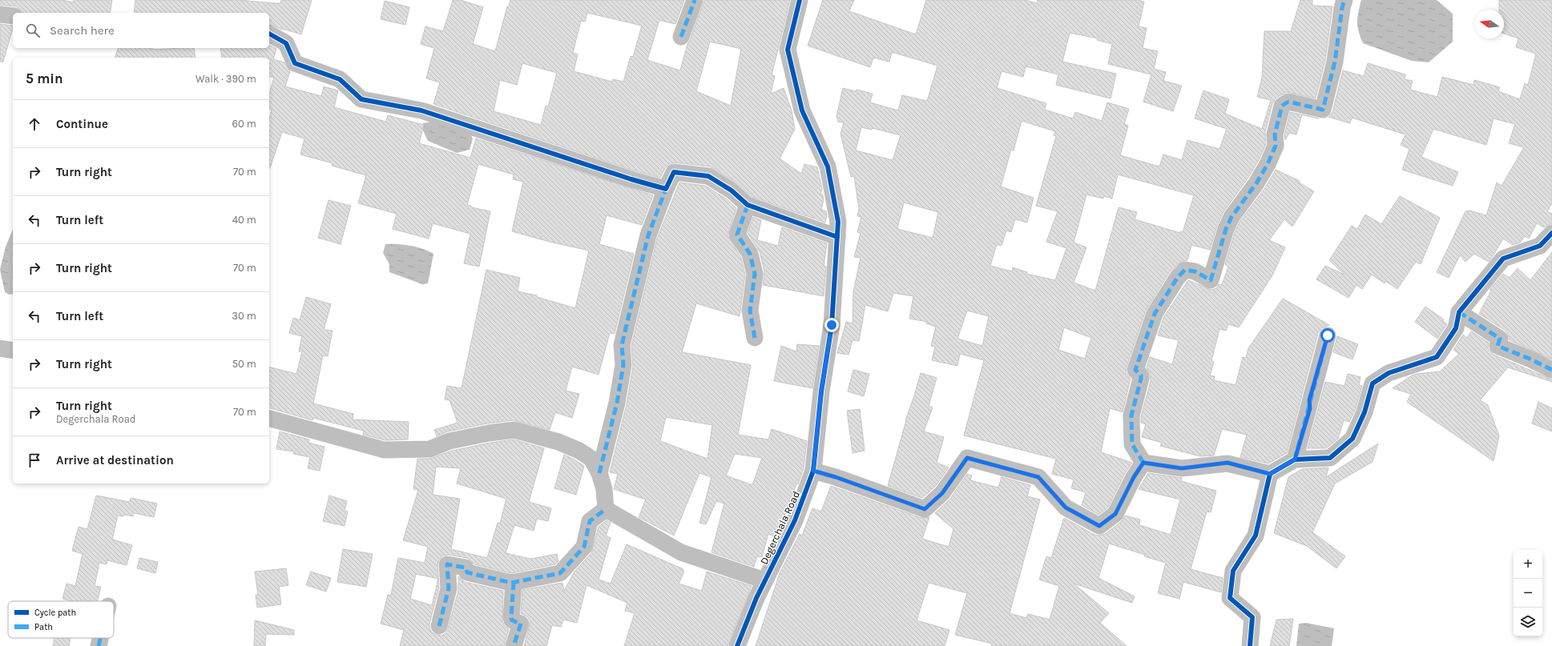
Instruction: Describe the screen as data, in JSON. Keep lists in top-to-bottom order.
{
  "streets": {
    "street": ["Degerchala Road"]
  },
  "legend": ["Cycle path", "Path"],
  "north": "left",
  "page": {
    "search": "Search here",
    "heading": ["5 min", "Walk · 390 m"],
    "list": [
      ["Continue", "60 m"],
      ["Turn right", "70 m"],
      ["Turn left", "40 m"],
      ["Turn right", "70 m"],
      ["Turn left", "30 m"],
      ["Turn right", "50 m"],
      ["Turn right", "Degerchala Road", "70 m"],
      "Arrive at destination"
    ],
    "map_buttons": ["+", "−"]
  }
}
